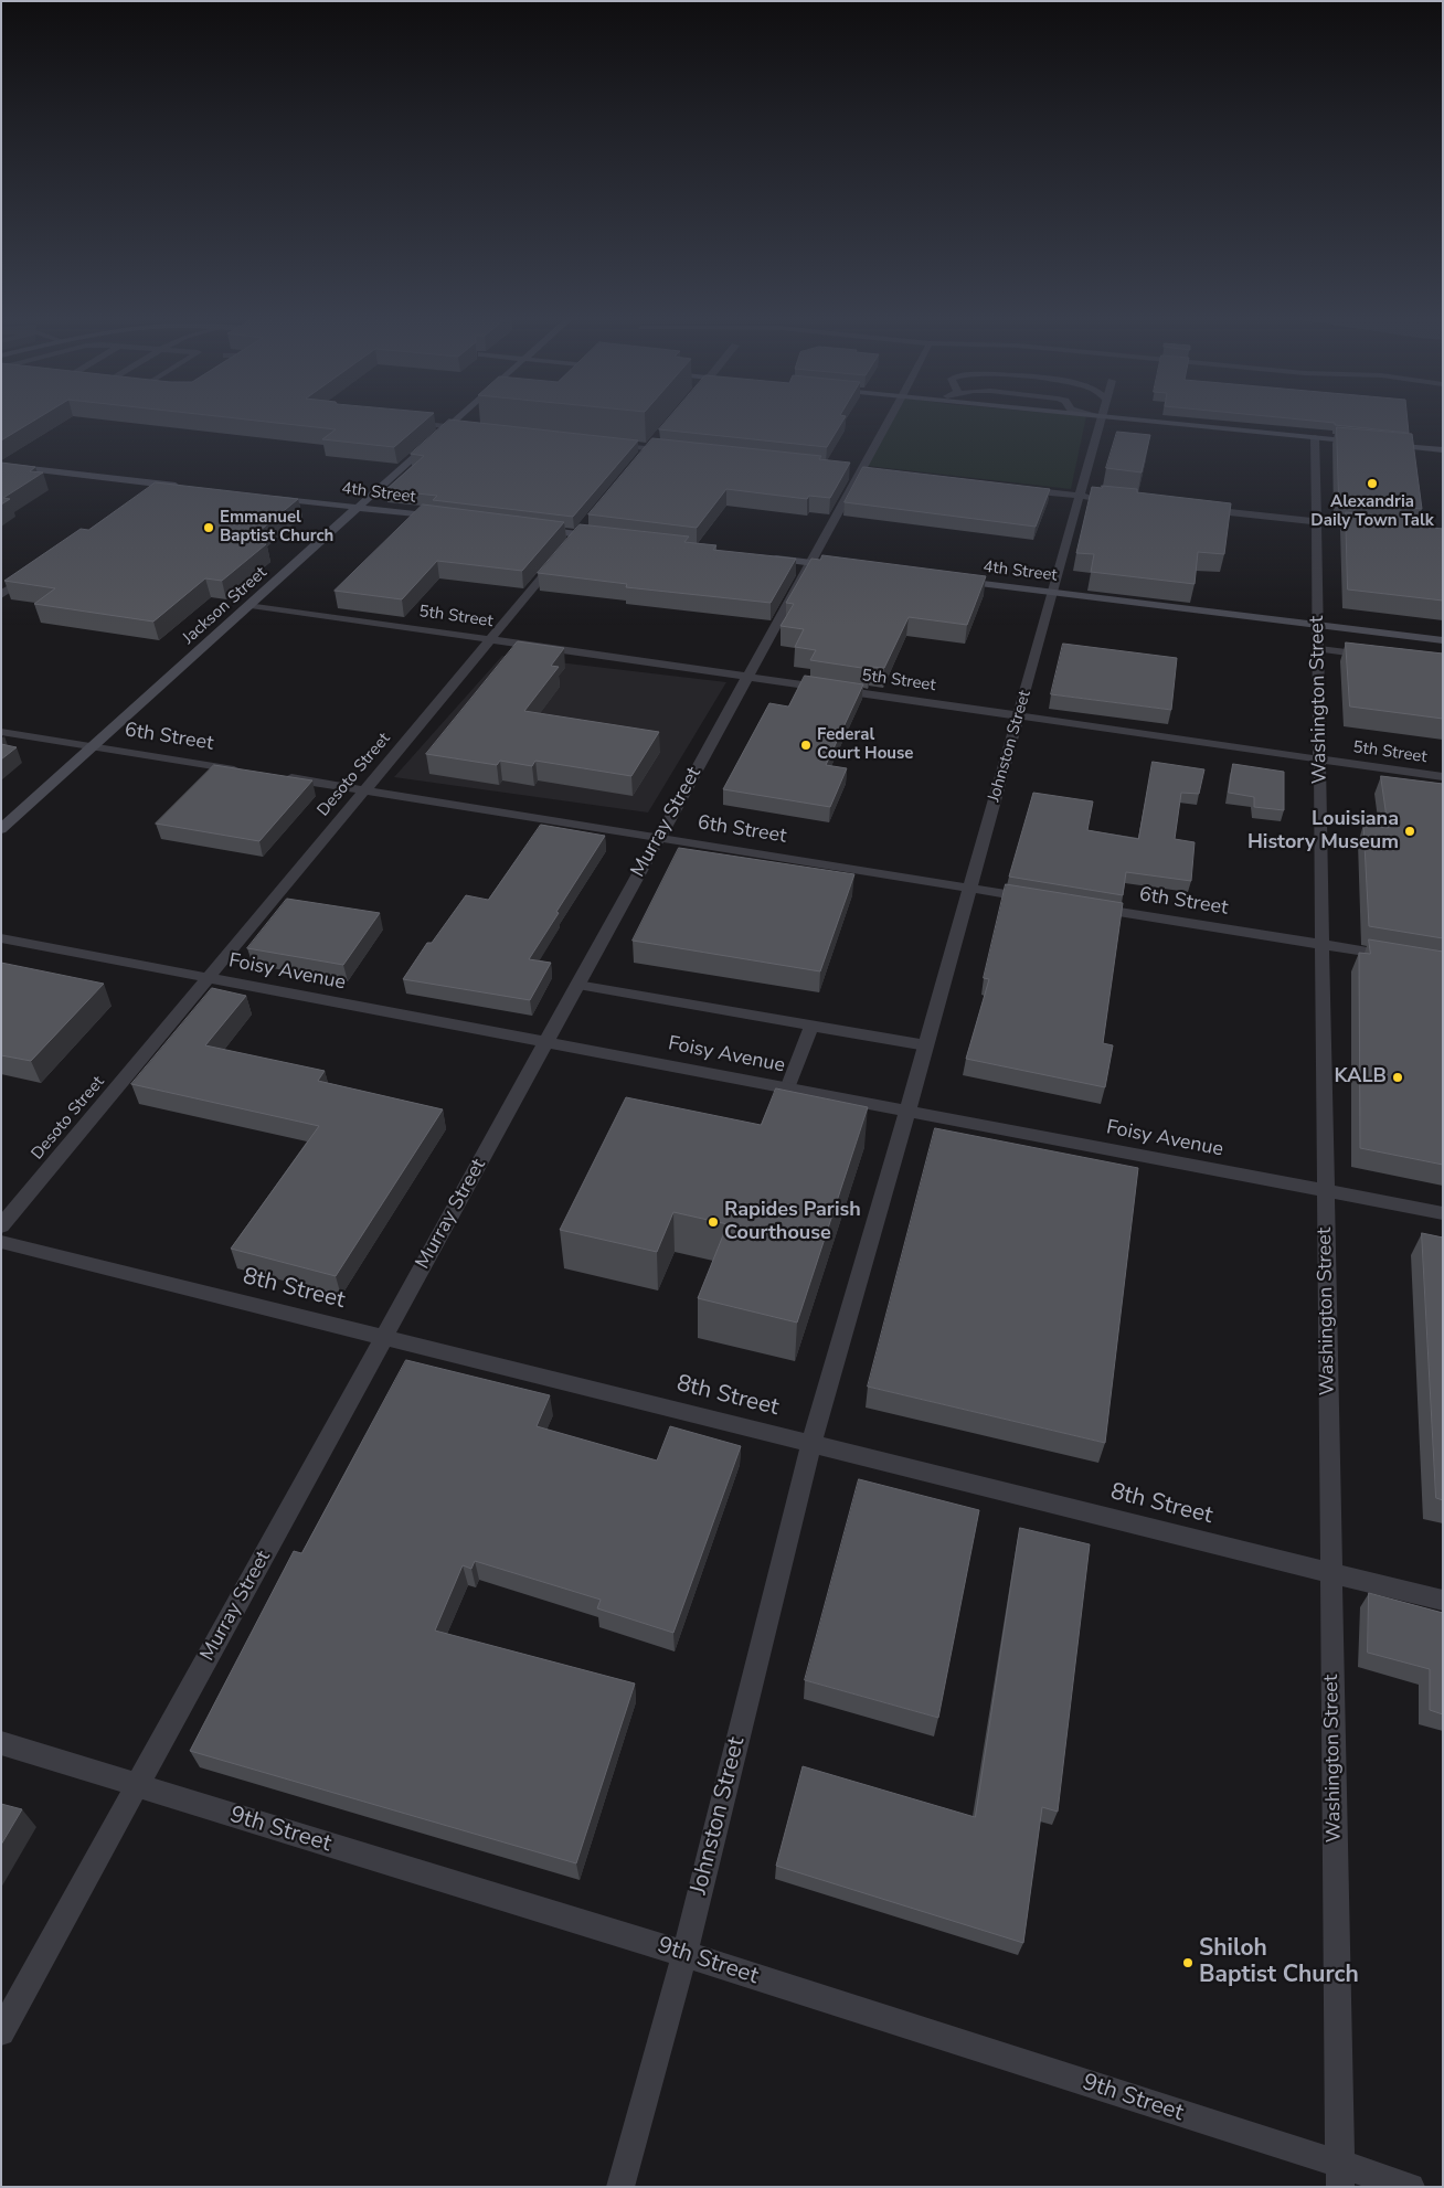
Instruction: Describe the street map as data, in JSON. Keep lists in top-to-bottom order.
{
  "streets": {
    "main road": ["4th Street", "Jackson Street"],
    "street": [
      "5th Street",
      "Washington Street",
      "6th Street",
      "Johnston Street",
      "Desoto Street",
      "Murray Street",
      "Foisy Avenue",
      "8th Street",
      "9th Street"
    ]
  },
  "crossings": [
    ["4th Street", "Jackson Street"],
    ["4th Street", "Washington Street"],
    ["4th Street", "Johnston Street"],
    ["Jackson Street", "5th Street"],
    ["Jackson Street", "6th Street"],
    ["5th Street", "Washington Street"],
    ["5th Street", "Johnston Street"],
    ["5th Street", "Desoto Street"],
    ["5th Street", "Murray Street"],
    ["Washington Street", "6th Street"],
    ["Washington Street", "Foisy Avenue"],
    ["Washington Street", "8th Street"],
    ["Washington Street", "9th Street"],
    ["6th Street", "Johnston Street"],
    ["6th Street", "Desoto Street"],
    ["6th Street", "Murray Street"],
    ["Johnston Street", "Foisy Avenue"],
    ["Johnston Street", "8th Street"],
    ["Johnston Street", "9th Street"],
    ["Desoto Street", "Foisy Avenue"],
    ["Murray Street", "Foisy Avenue"],
    ["Murray Street", "8th Street"],
    ["Murray Street", "9th Street"]
  ],
  "places": [
    "Alexandria Daily Town Talk",
    "Emmanuel Baptist Church",
    "Federal Court House",
    "Louisiana History Museum",
    "KALB",
    "Rapides Parish Courthouse",
    "Shiloh Baptist Church"
  ]
}
